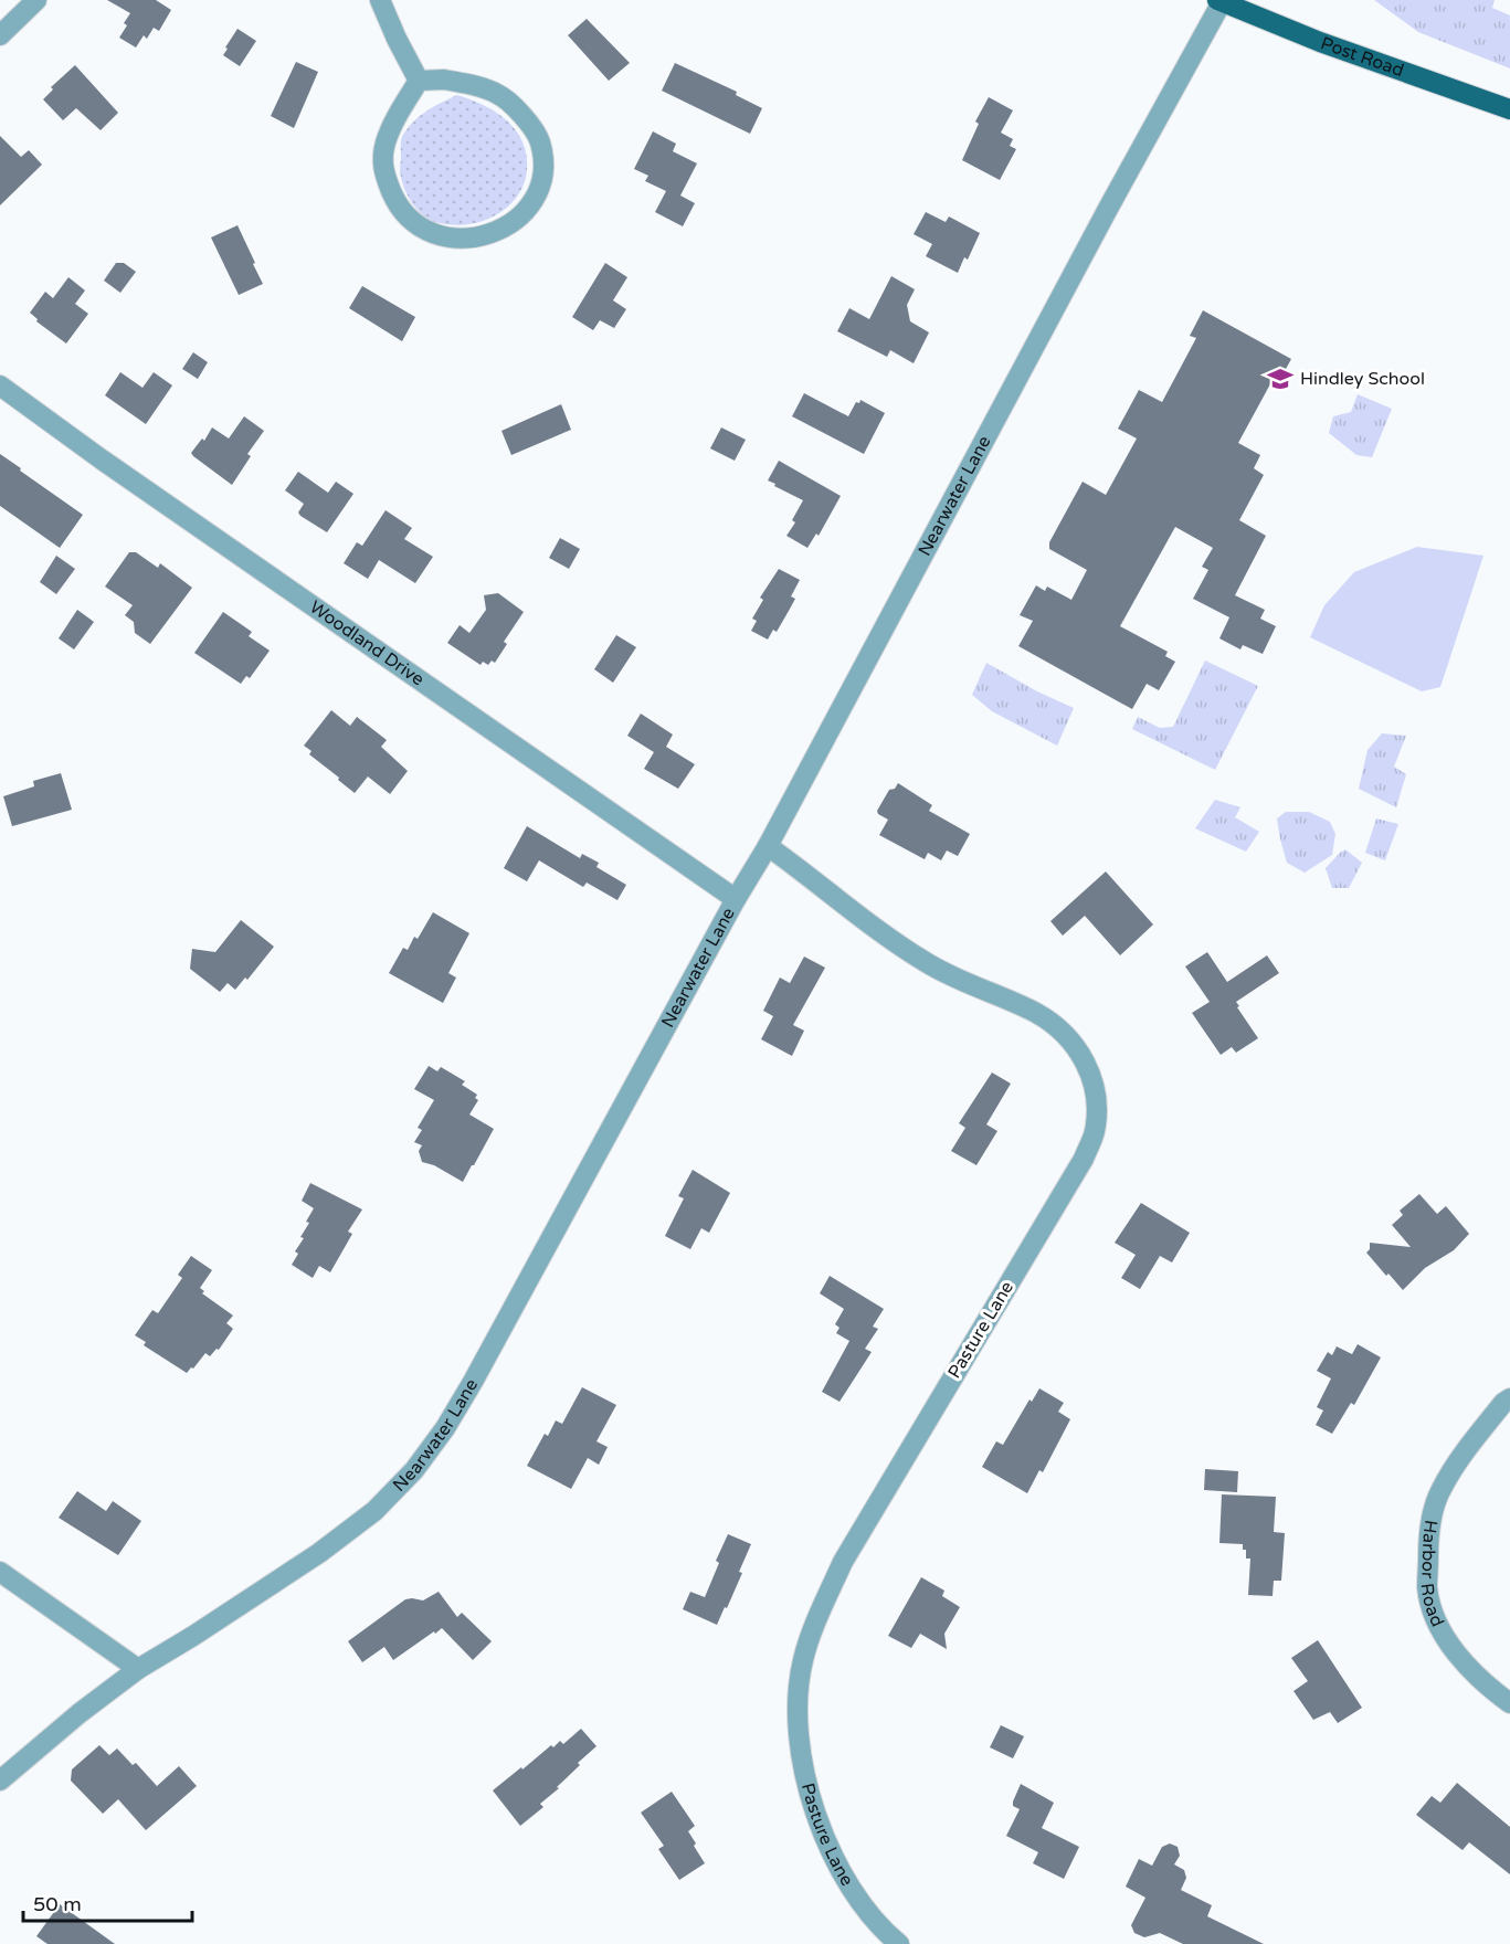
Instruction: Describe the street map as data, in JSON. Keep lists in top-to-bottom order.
{
  "streets": {
    "main road": ["Post Road"],
    "street": [
      "Nearwater Lane",
      "Woodland Drive",
      "Pasture Lane",
      "Harbor Road"
    ]
  },
  "crossings": [
    ["Post Road", "Nearwater Lane"],
    ["Nearwater Lane", "Woodland Drive"],
    ["Nearwater Lane", "Pasture Lane"]
  ],
  "places": {
    "school or university": ["Hindley School"]
  },
  "scale_bar": "50 m"
}
